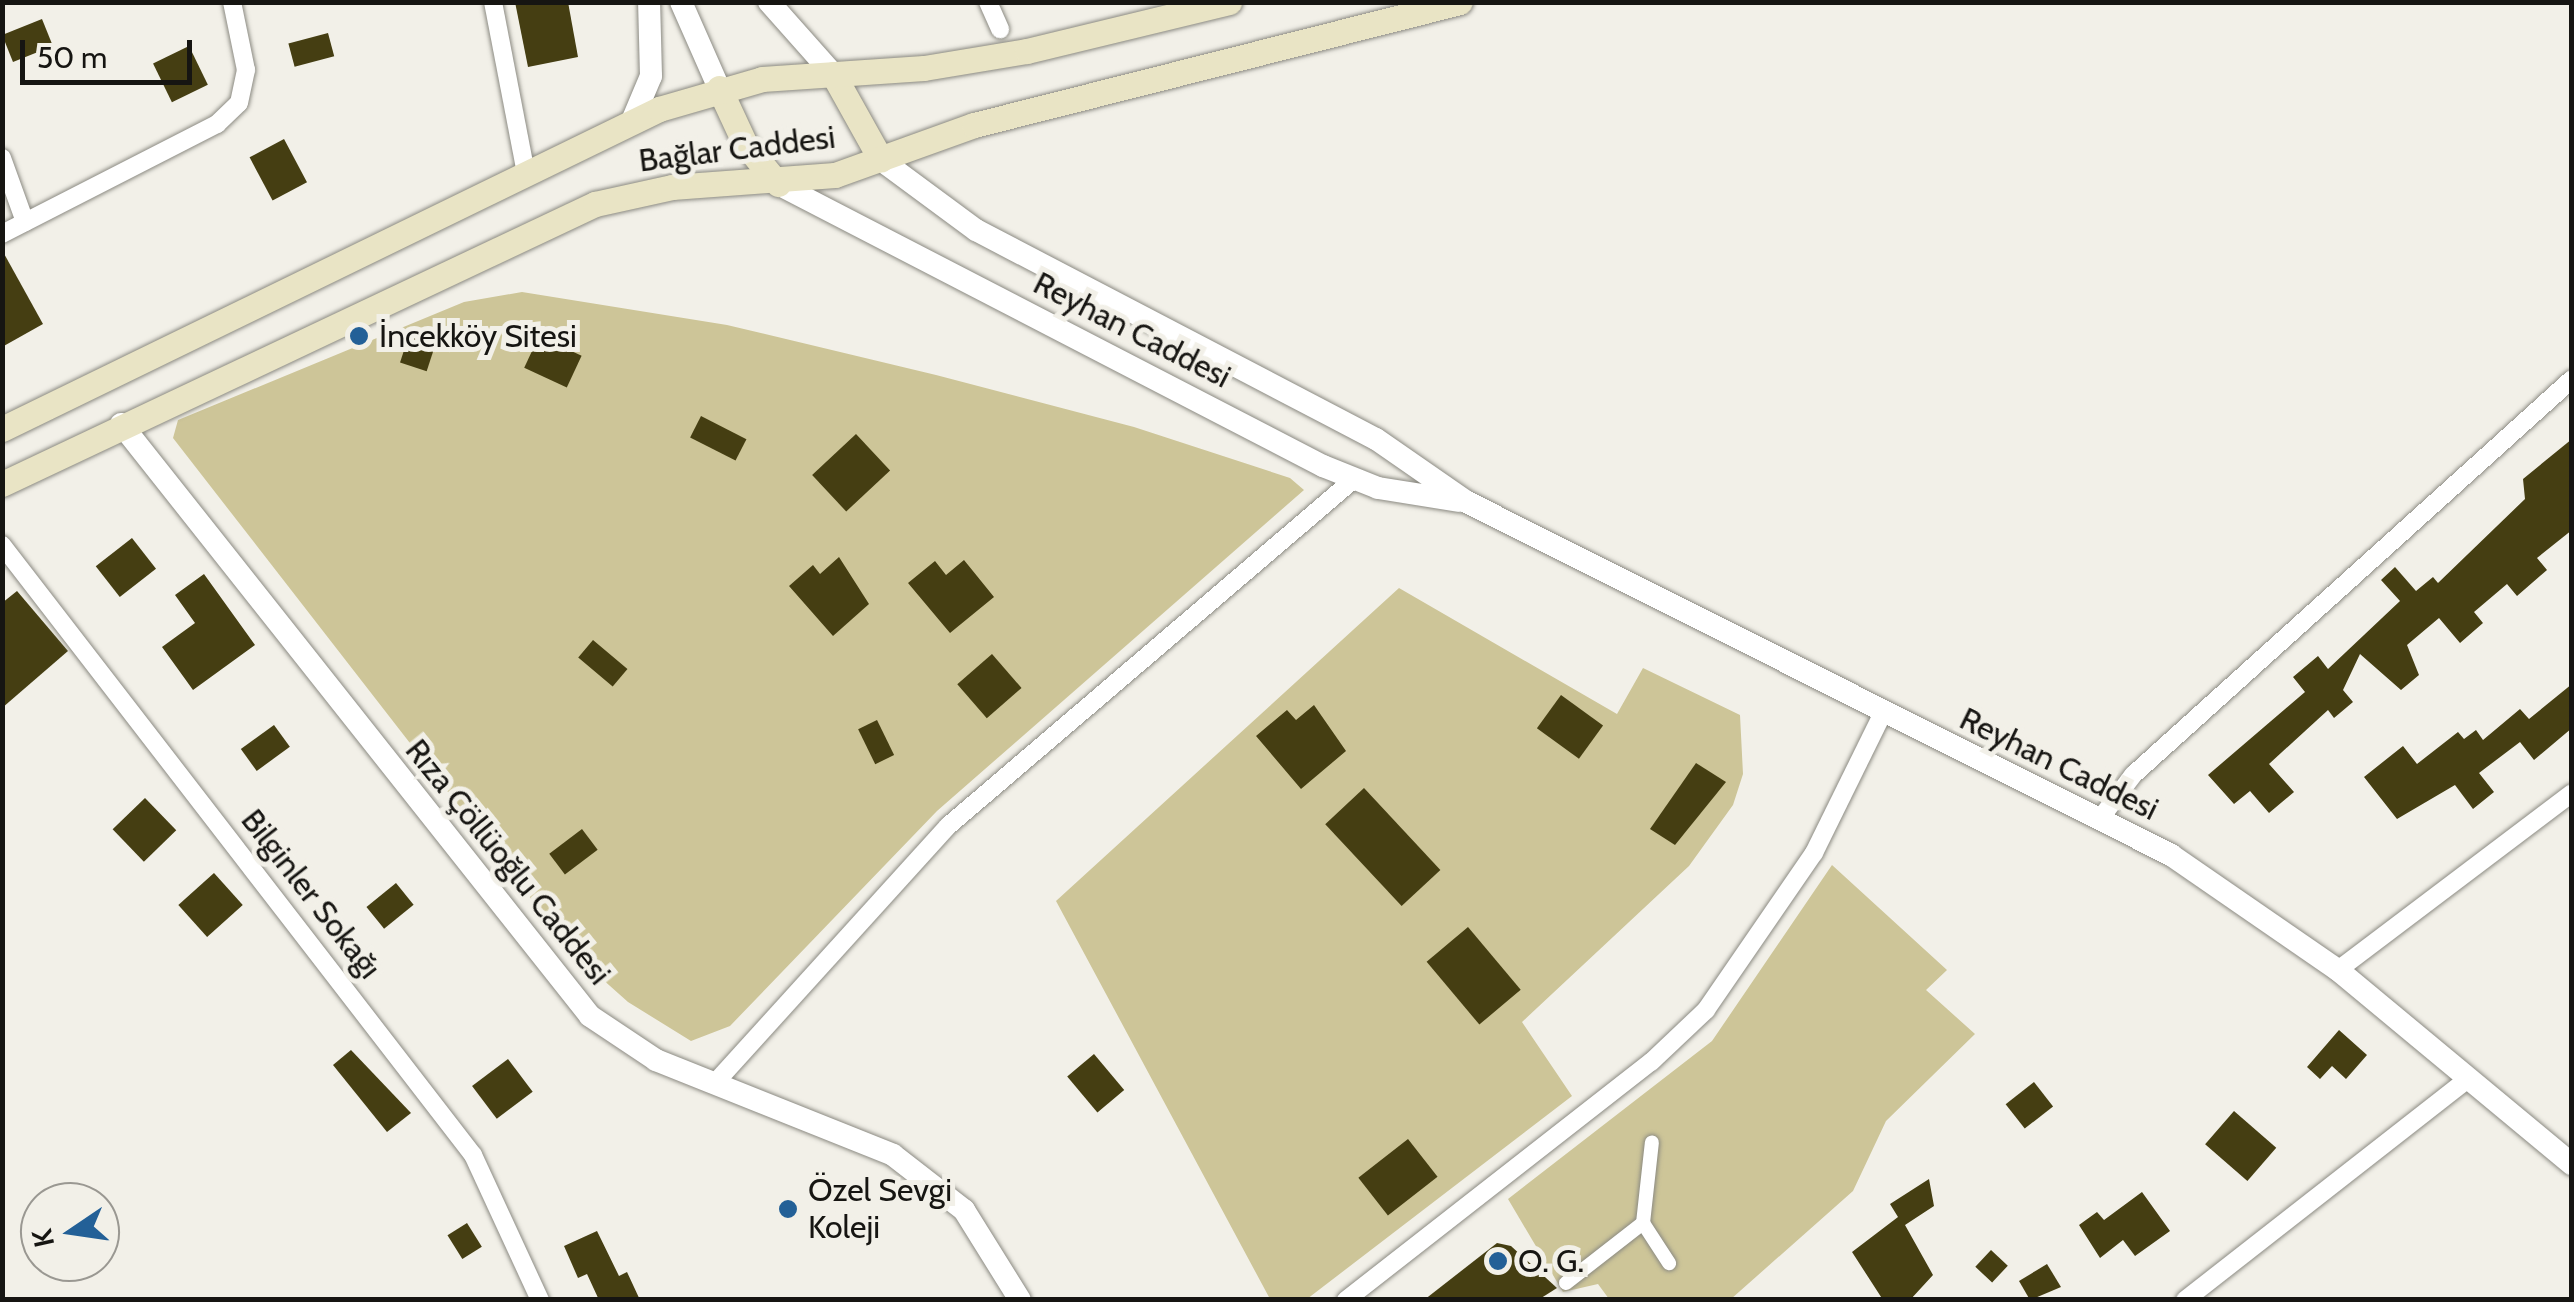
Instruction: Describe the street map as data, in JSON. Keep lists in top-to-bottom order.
{
  "streets": {
    "main road": ["Bağlar Caddesi"],
    "street": ["Reyhan Caddesi", "Rıza Çöllüoğlu Caddesi", "Bilginler Sokağı"]
  },
  "crossings": [
    ["Bağlar Caddesi", "Reyhan Caddesi"],
    ["Bağlar Caddesi", "Rıza Çöllüoğlu Caddesi"]
  ],
  "places": ["İncekköy Sitesi", "Özel Sevgi Koleji", "O. G."],
  "scale_bar": "50 m",
  "north": "left"
}
